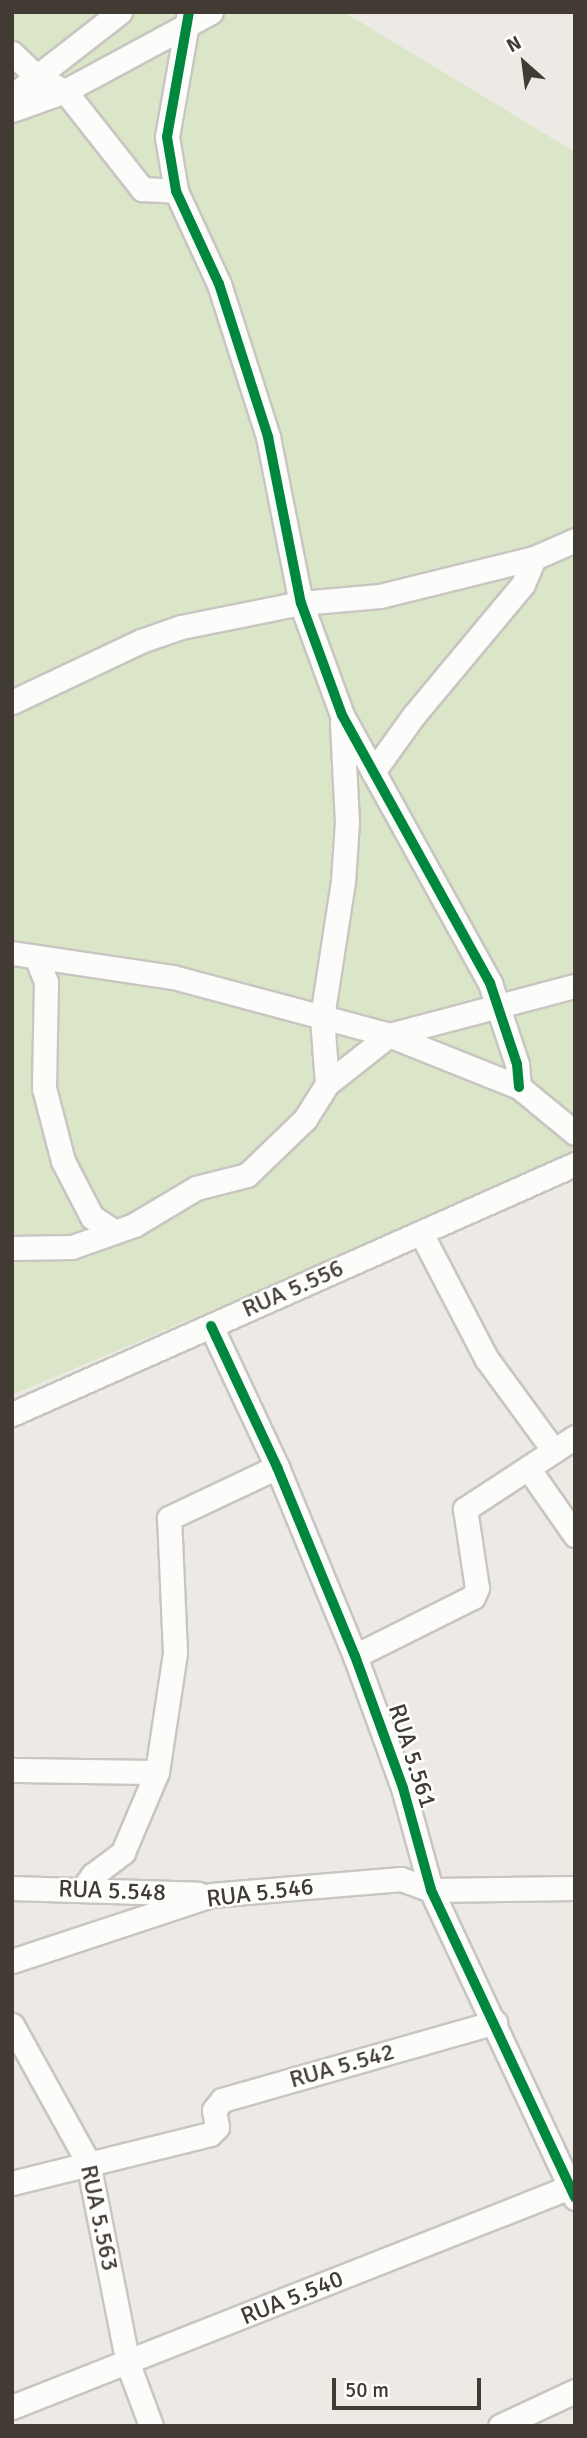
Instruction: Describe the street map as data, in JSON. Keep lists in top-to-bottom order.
{
  "streets": {
    "street": [
      "RUA 5.556",
      "RUA 5.561",
      "RUA 5.548",
      "RUA 5.546",
      "RUA 5.542",
      "RUA 5.563",
      "RUA 5.540"
    ]
  },
  "crossings": [
    ["RUA 5.556", "RUA 5.561"],
    ["RUA 5.561", "RUA 5.546"],
    ["RUA 5.561", "RUA 5.542"],
    ["RUA 5.561", "RUA 5.540"],
    ["RUA 5.548", "RUA 5.546"],
    ["RUA 5.542", "RUA 5.563"],
    ["RUA 5.563", "RUA 5.540"]
  ],
  "scale_bar": "50 m",
  "north": "top left"
}
